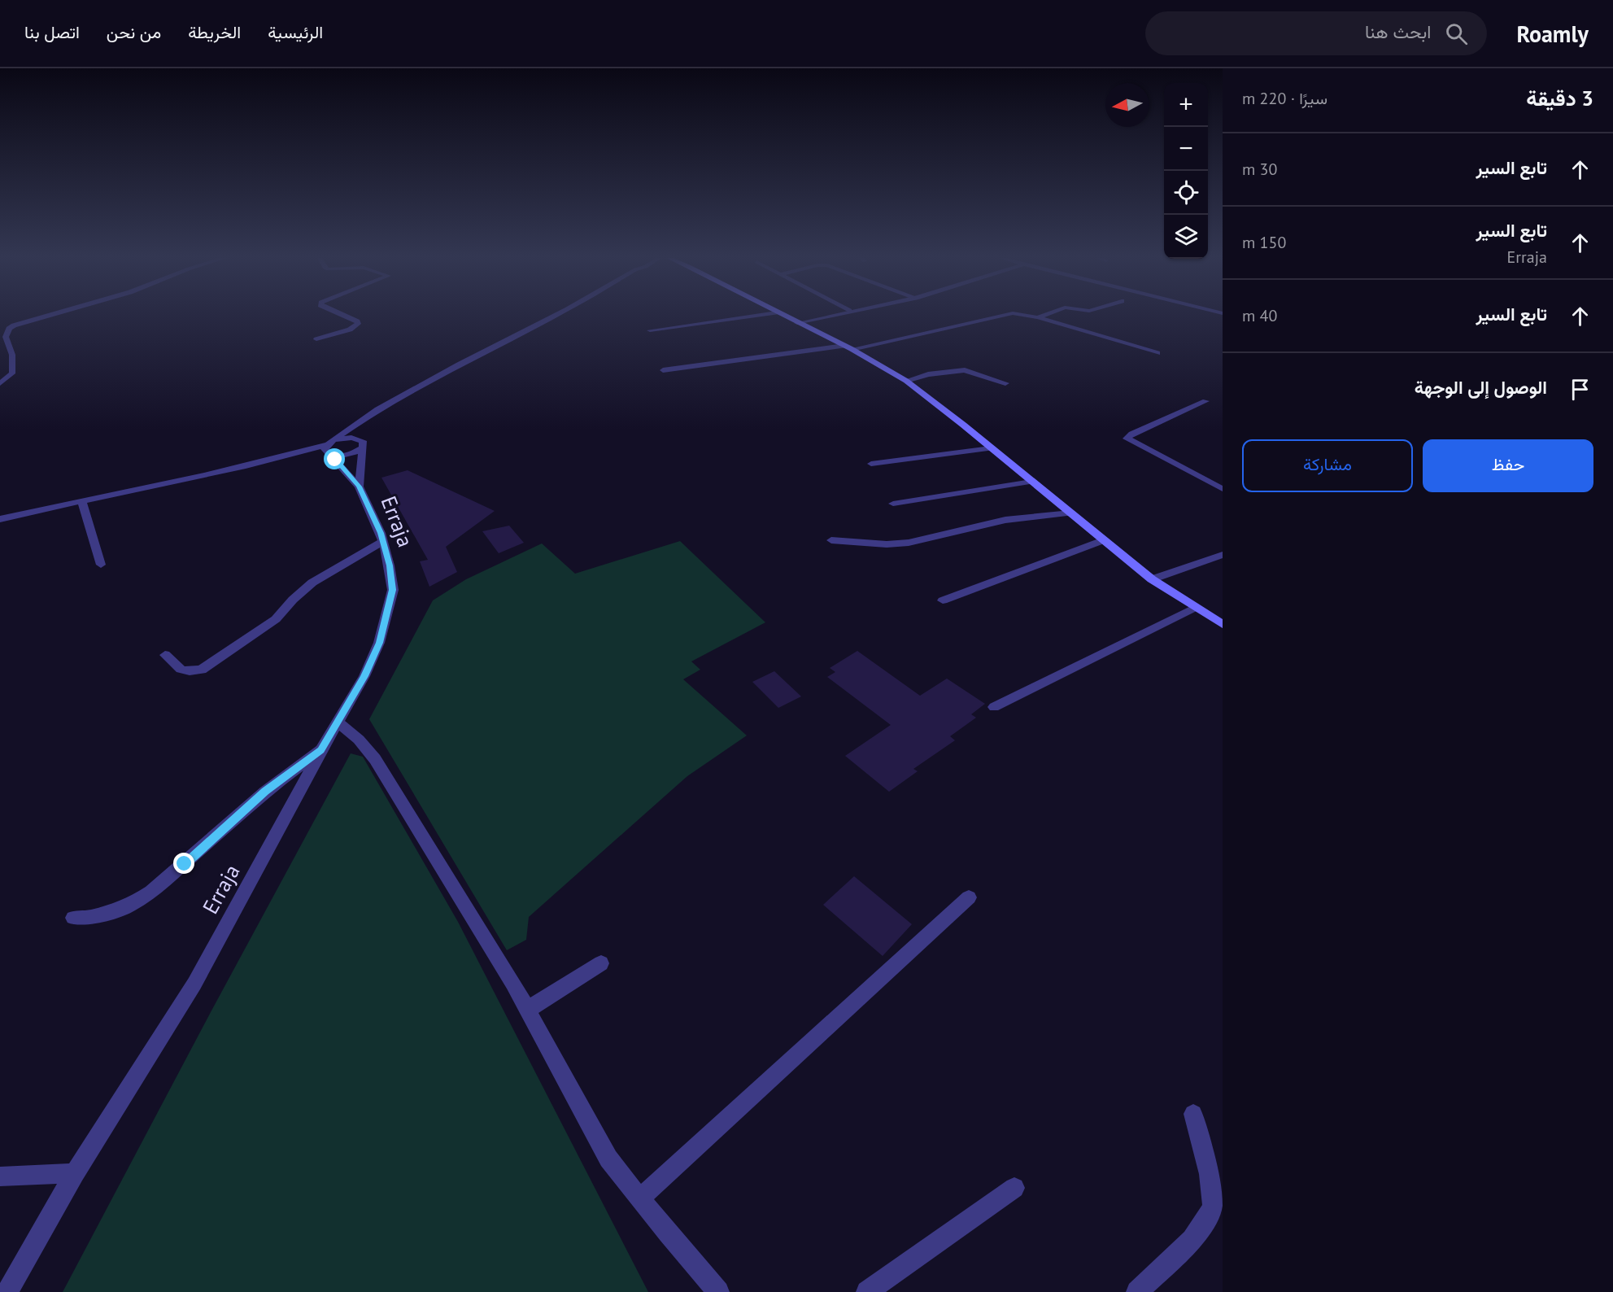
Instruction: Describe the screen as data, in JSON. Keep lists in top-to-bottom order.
{
  "streets": {
    "street": ["Erraja"]
  },
  "north": "left",
  "page": {
    "header": "Roamly",
    "search": "ابحث هنا",
    "nav": [
      "الرئيسية",
      "الخريطة",
      "من نحن",
      "اتصل بنا"
    ],
    "heading": ["3 دقيقة", "سيرًا · 220 m"],
    "map_buttons": ["+", "−"],
    "list": [
      ["تابع السير", "30 m"],
      ["تابع السير", "Erraja", "150 m"],
      ["تابع السير", "40 m"],
      "الوصول إلى الوجهة"
    ],
    "buttons": ["حفظ", "مشاركة"]
  }
}
